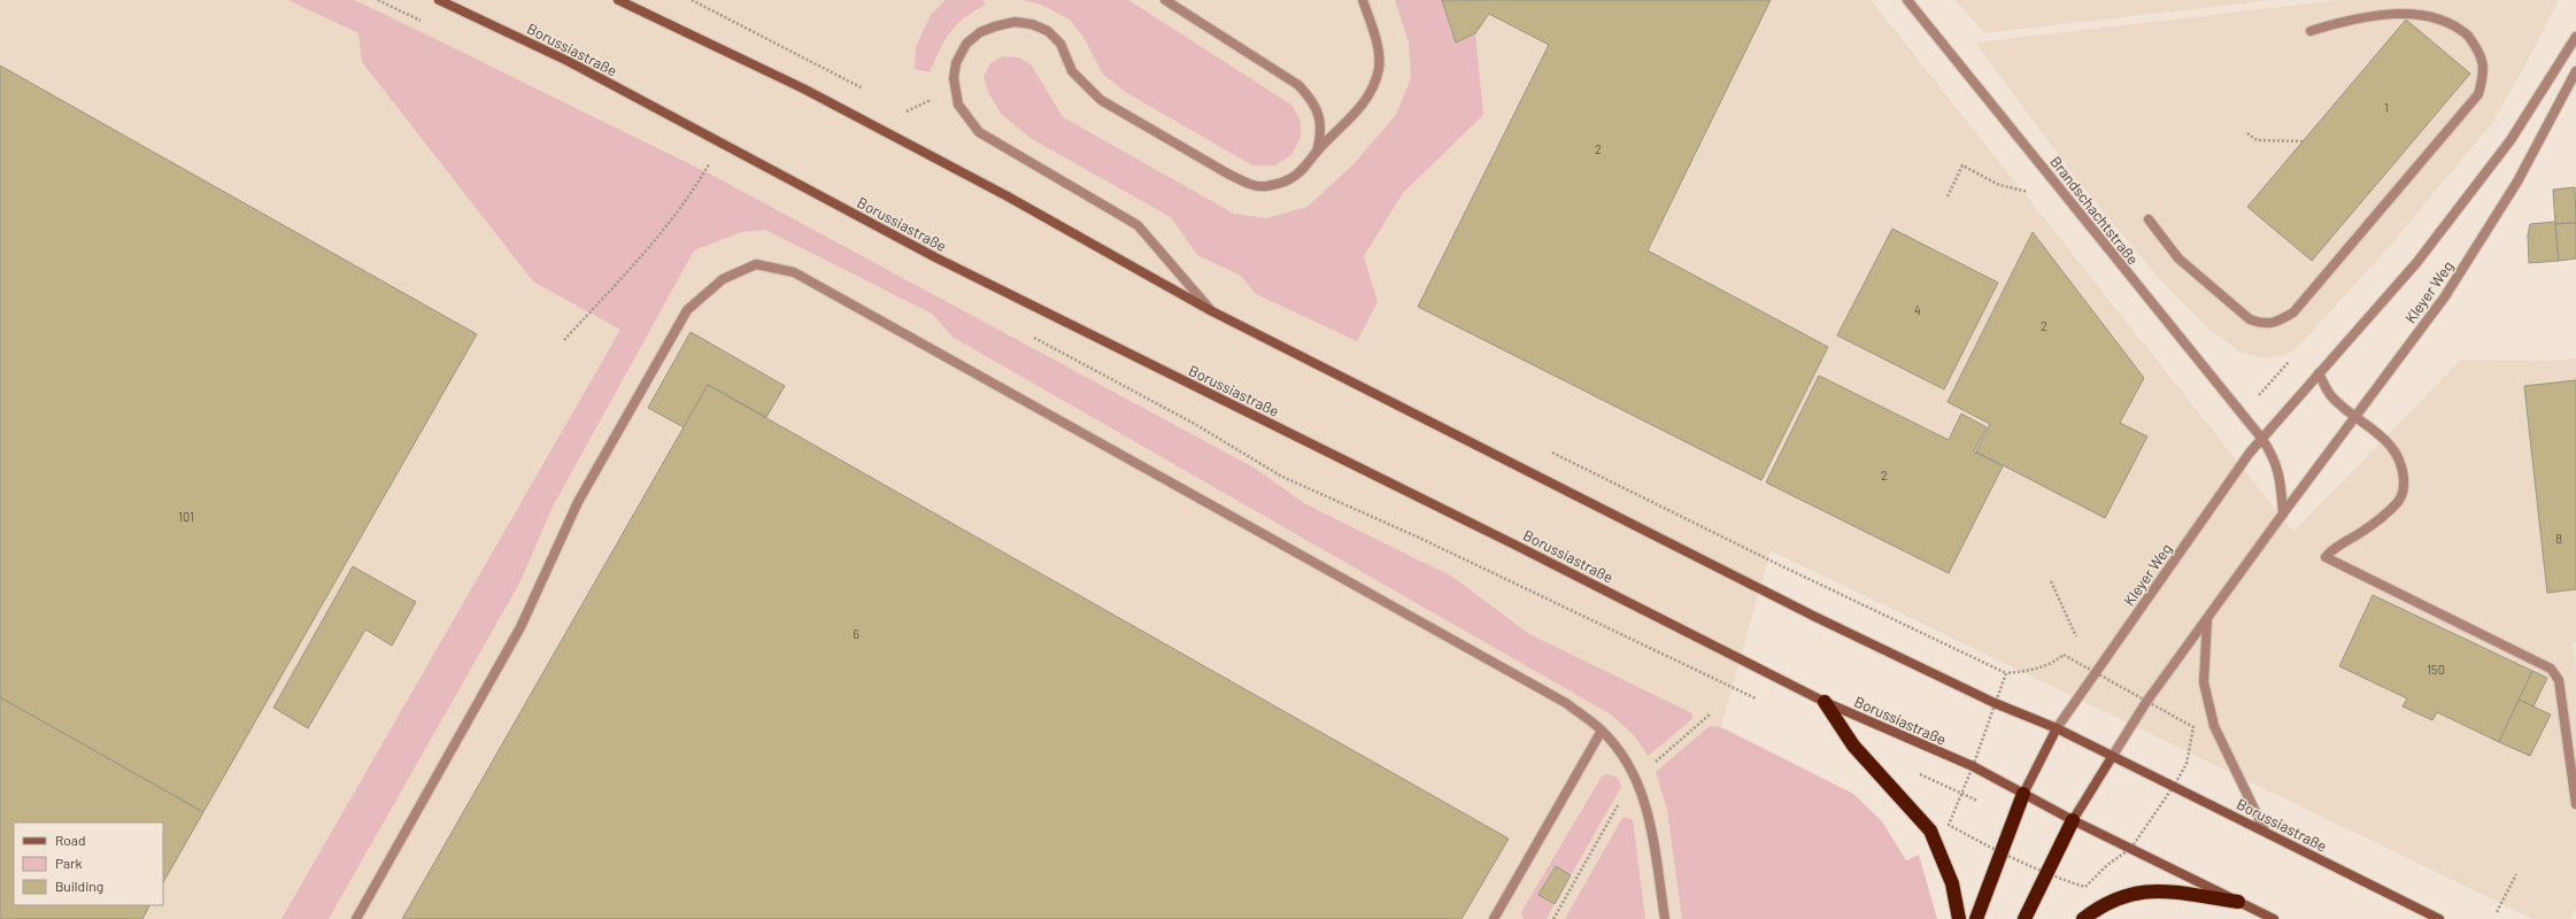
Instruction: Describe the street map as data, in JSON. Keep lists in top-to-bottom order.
{
  "streets": {
    "main road": ["Borussiastraße"],
    "street": ["Brandschachtstraße", "Kleyer Weg"]
  },
  "crossings": [
    ["Borussiastraße", "Kleyer Weg"],
    ["Brandschachtstraße", "Kleyer Weg"]
  ],
  "house_numbers": [
    "1",
    "2",
    "4",
    "2",
    "2",
    "101",
    "8",
    "6",
    "150"
  ],
  "legend": ["Road", "Park", "Building"]
}
